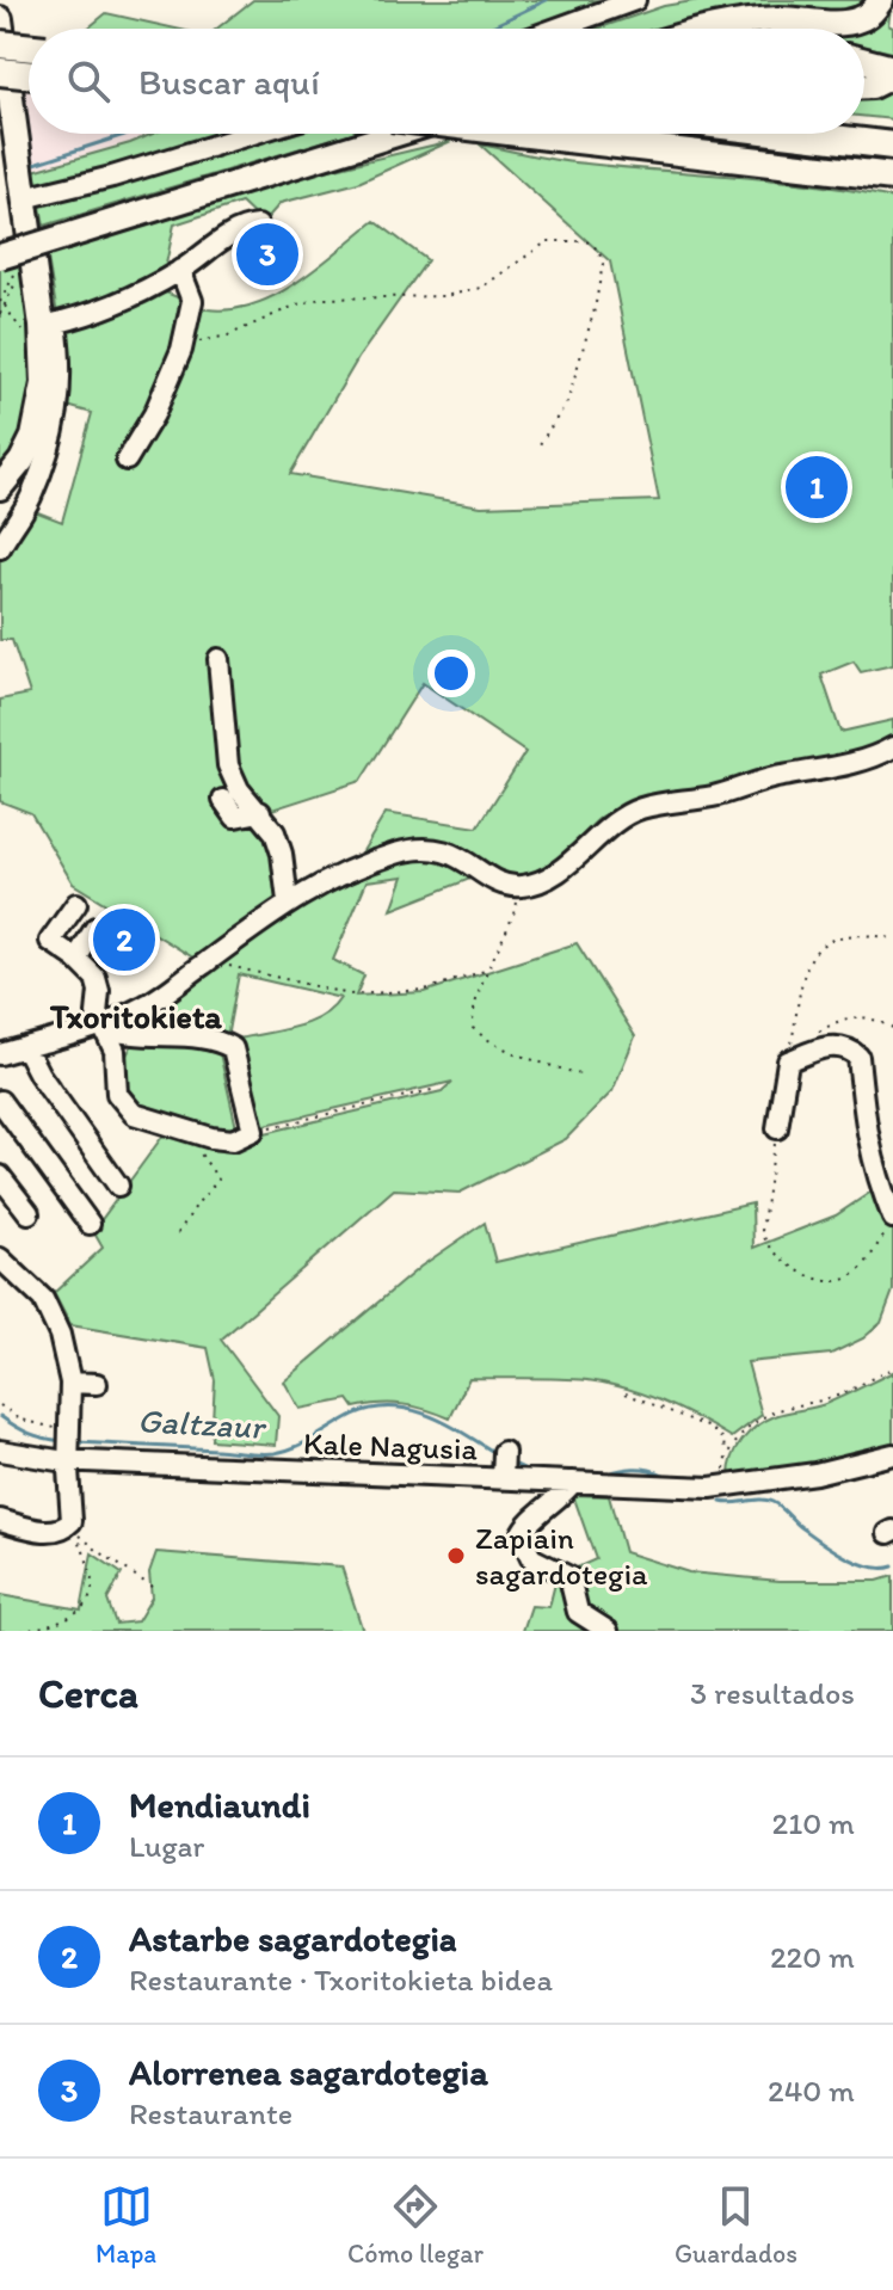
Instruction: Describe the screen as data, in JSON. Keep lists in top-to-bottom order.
{
  "streets": {
    "street": ["Kale Nagusia"]
  },
  "districts": ["Txoritokieta"],
  "water": ["Galtzaur"],
  "places": ["Zapiain sagardotegia"],
  "page": {
    "search": "Buscar aquí",
    "pins": ["3", "1", "2"],
    "heading": ["Cerca", "3 resultados"],
    "list": [
      {
        "mark": "1",
        "name": "Mendiaundi",
        "note": "Lugar",
        "value": "210 m"
      },
      {
        "mark": "2",
        "name": "Astarbe sagardotegia",
        "note": "Restaurante · Txoritokieta bidea",
        "value": "220 m"
      },
      {
        "mark": "3",
        "name": "Alorrenea sagardotegia",
        "note": "Restaurante",
        "value": "240 m"
      }
    ],
    "nav": ["Mapa", "Cómo llegar", "Guardados"]
  }
}
